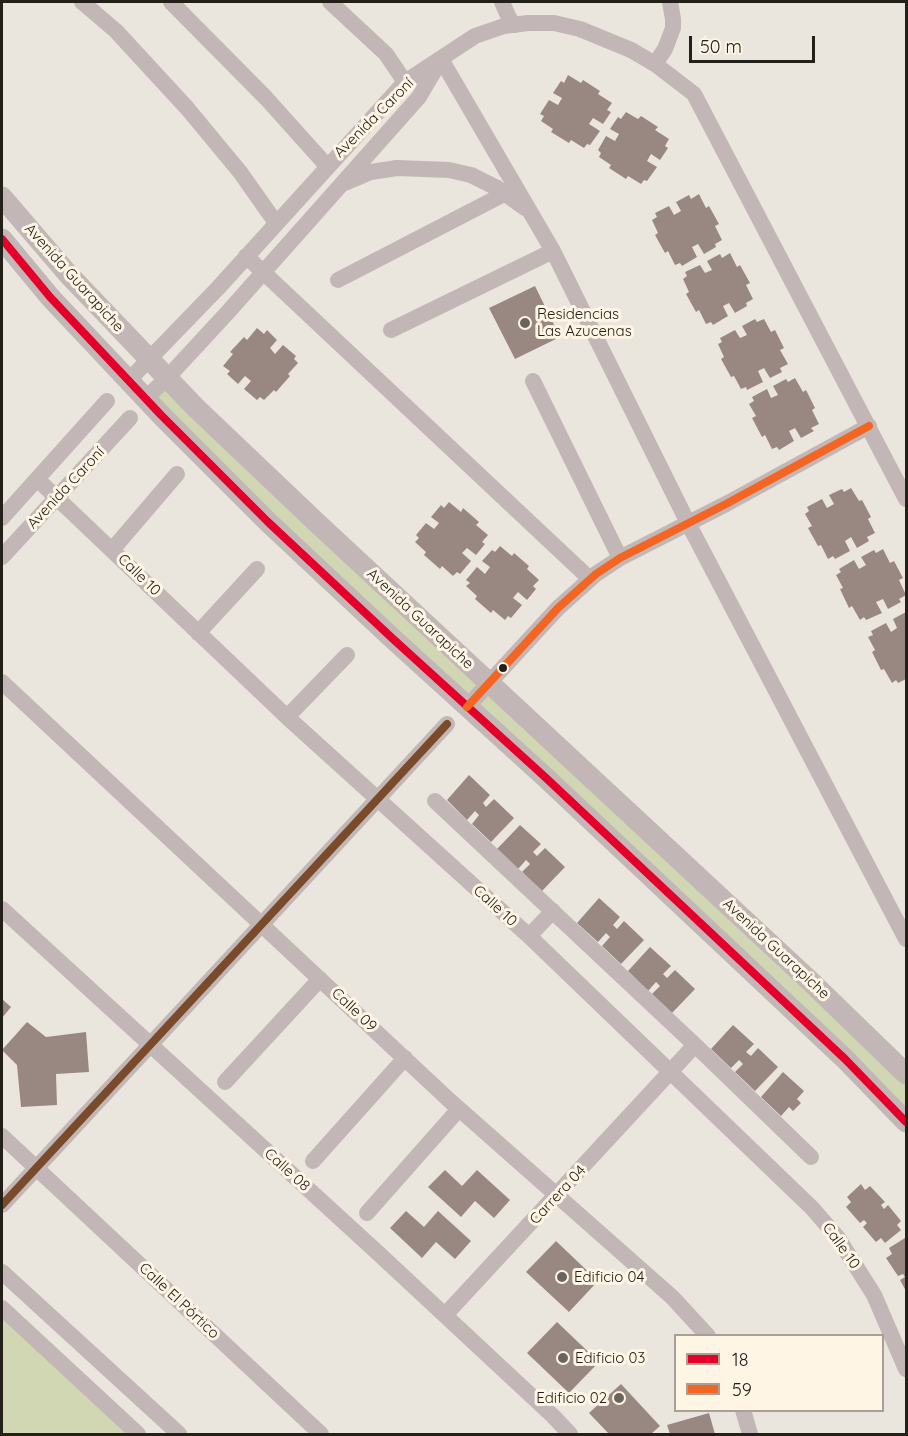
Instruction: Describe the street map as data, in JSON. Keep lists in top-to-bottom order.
{
  "streets": {
    "street": [
      "Avenida Caroní",
      "Avenida Guarapiche",
      "Calle 10",
      "Calle 09",
      "Calle 08",
      "Carrera 04",
      "Calle El Pórtico"
    ]
  },
  "crossings": [
    ["Avenida Caroní", "Avenida Guarapiche"],
    ["Avenida Caroní", "Calle 10"],
    ["Calle 10", "Carrera 04"],
    ["Calle 09", "Carrera 04"],
    ["Calle 08", "Carrera 04"]
  ],
  "places": [
    "Residencias Las Azucenas",
    "Edificio 04",
    "Edificio 03",
    "Edificio 02"
  ],
  "lines": ["transit line 18", "transit line 59"],
  "legend": ["18", "59"],
  "scale_bar": "50 m"
}
